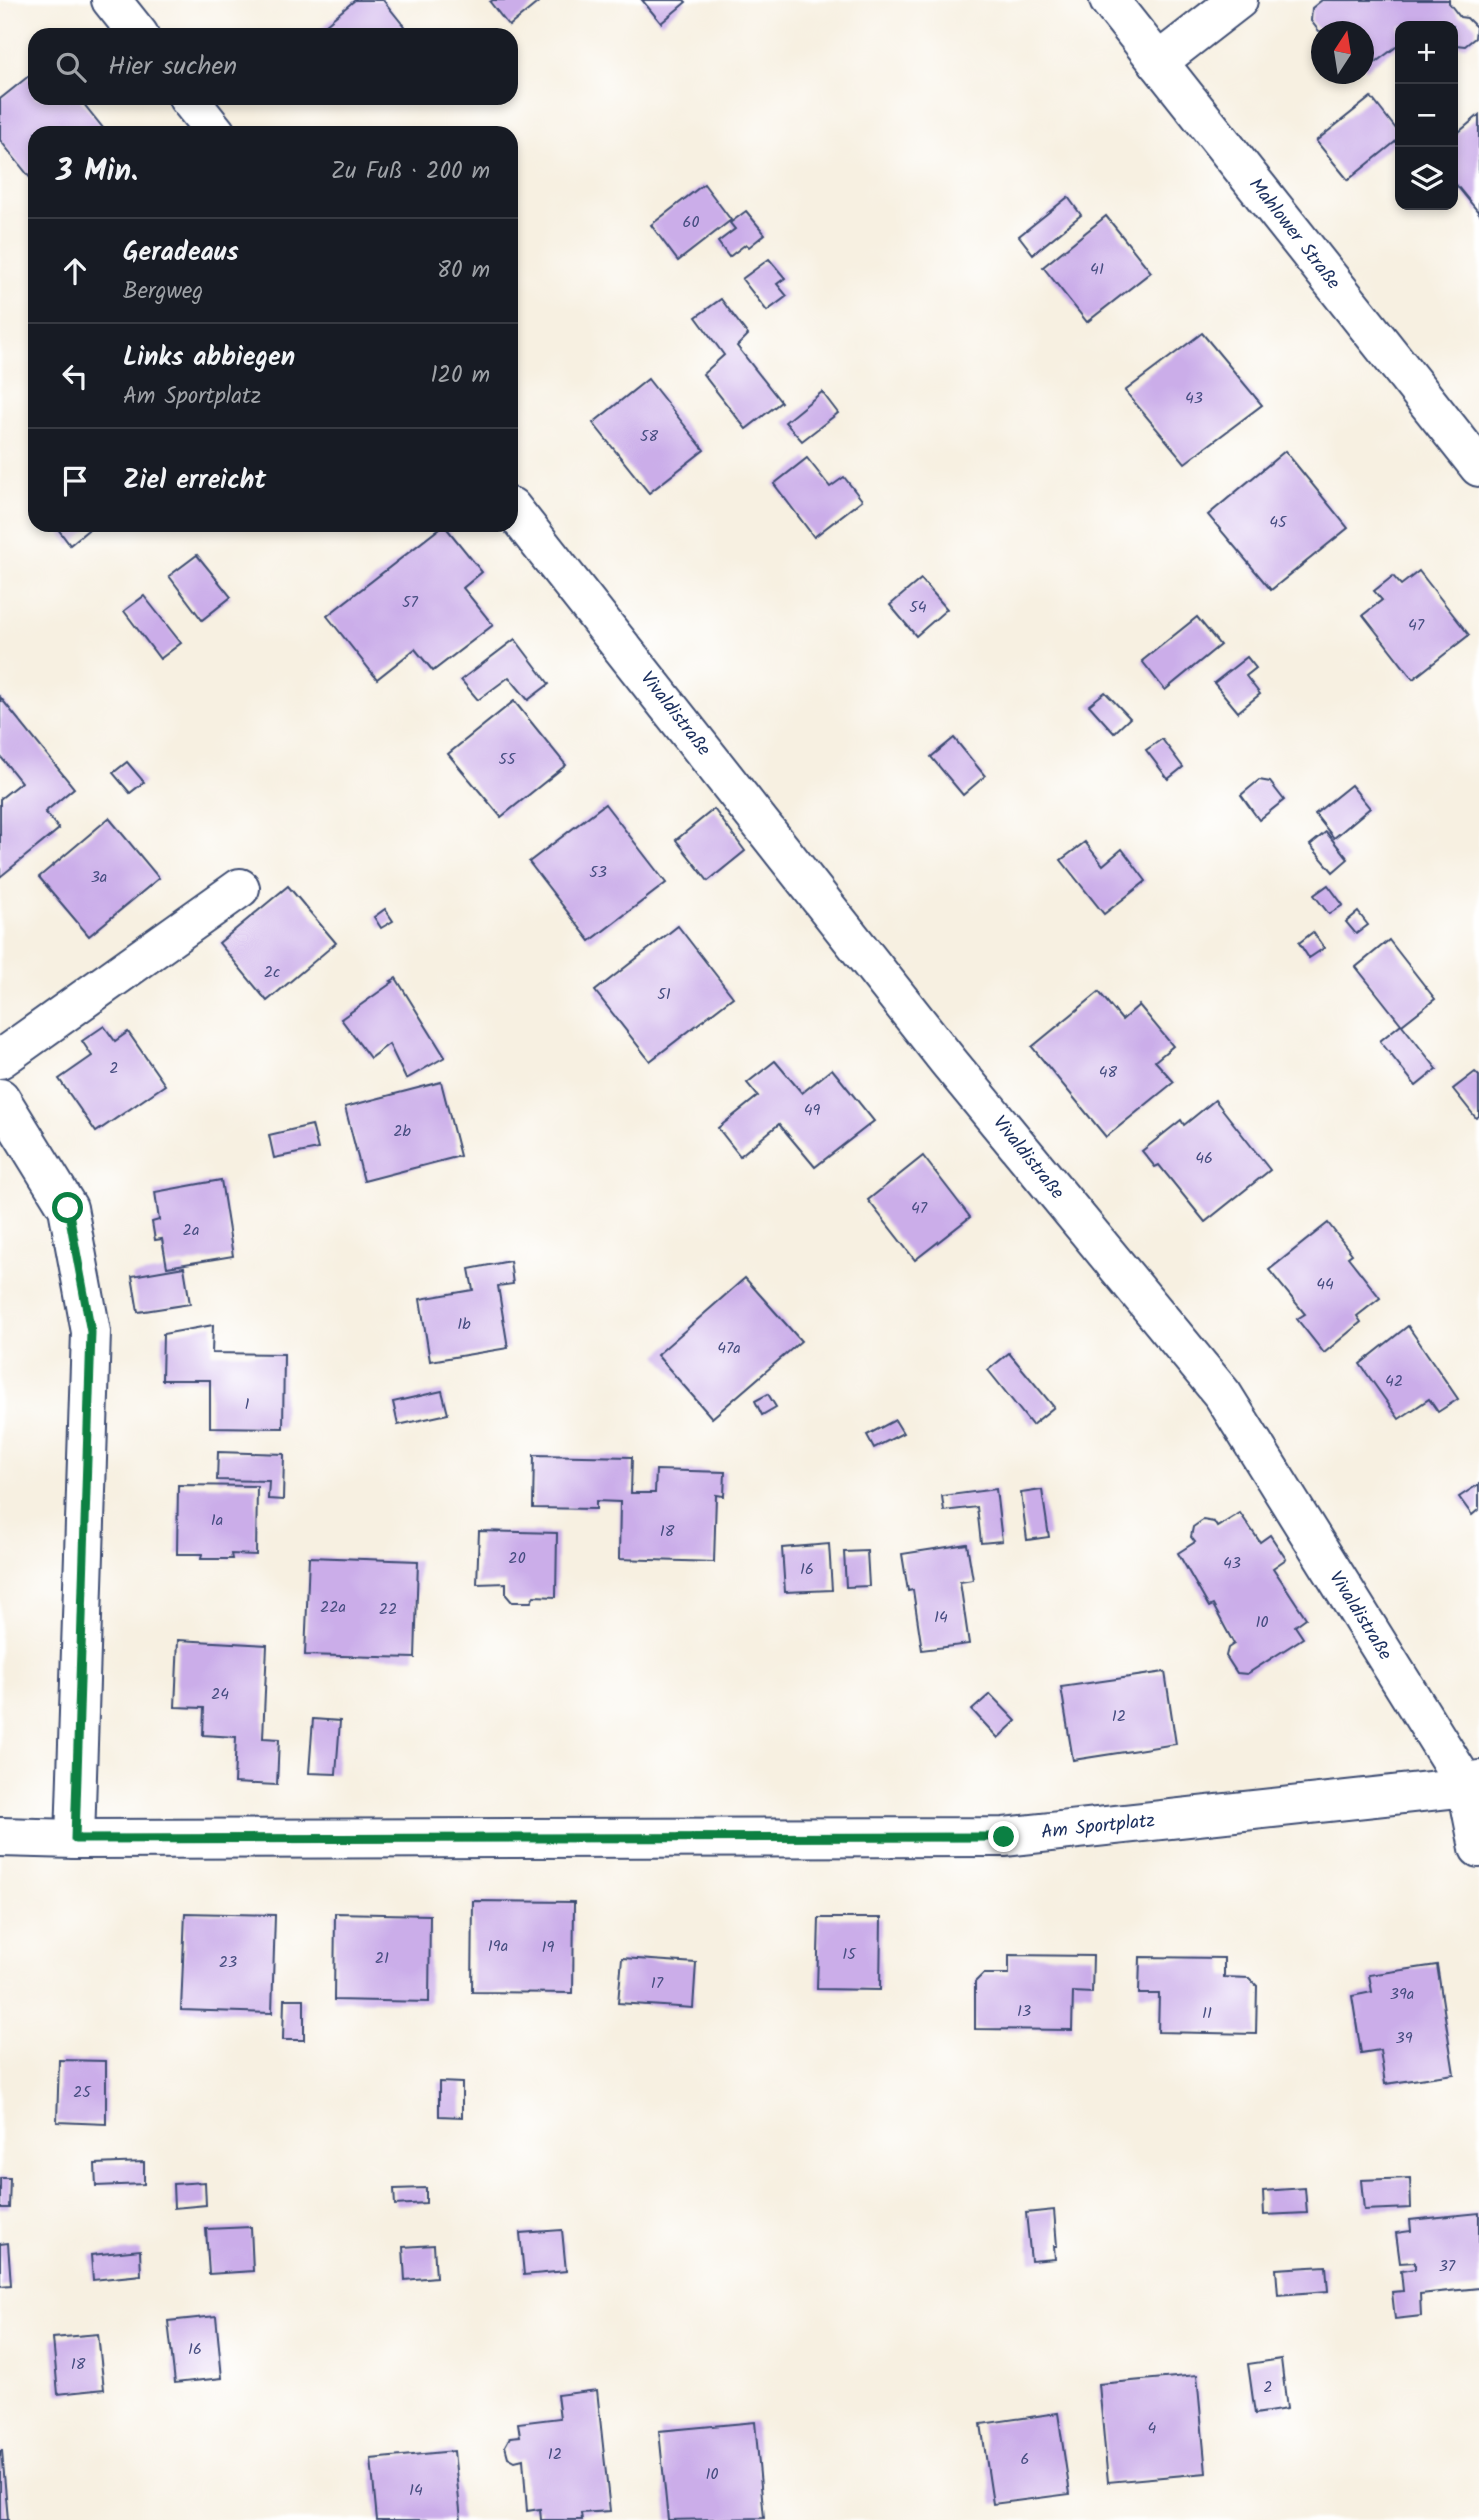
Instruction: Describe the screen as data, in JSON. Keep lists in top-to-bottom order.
{
  "streets": {
    "street": ["Mahlower Straße", "Vivaldistraße", "Am Sportplatz"]
  },
  "crossings": [
    ["Vivaldistraße", "Am Sportplatz"]
  ],
  "house_numbers": [
    "60",
    "41",
    "43",
    "58",
    "45",
    "57",
    "54",
    "47",
    "55",
    "53",
    "3a",
    "2c",
    "51",
    "2",
    "48",
    "49",
    "2b",
    "46",
    "47",
    "2a",
    "44",
    "1b",
    "47a",
    "42",
    "1",
    "1a",
    "18",
    "20",
    "43",
    "16",
    "22a",
    "22",
    "14",
    "10",
    "24",
    "12",
    "19a",
    "19",
    "15",
    "21",
    "23",
    "17",
    "39a",
    "13",
    "11",
    "39",
    "25",
    "37",
    "16",
    "18",
    "2",
    "4",
    "12",
    "6",
    "10",
    "14"
  ],
  "north": "top",
  "page": {
    "map_buttons": ["+", "−"],
    "search": "Hier suchen",
    "heading": ["3 Min.", "Zu Fuß · 200 m"],
    "list": [
      ["Geradeaus", "Bergweg", "80 m"],
      ["Links abbiegen", "Am Sportplatz", "120 m"],
      "Ziel erreicht"
    ]
  }
}
